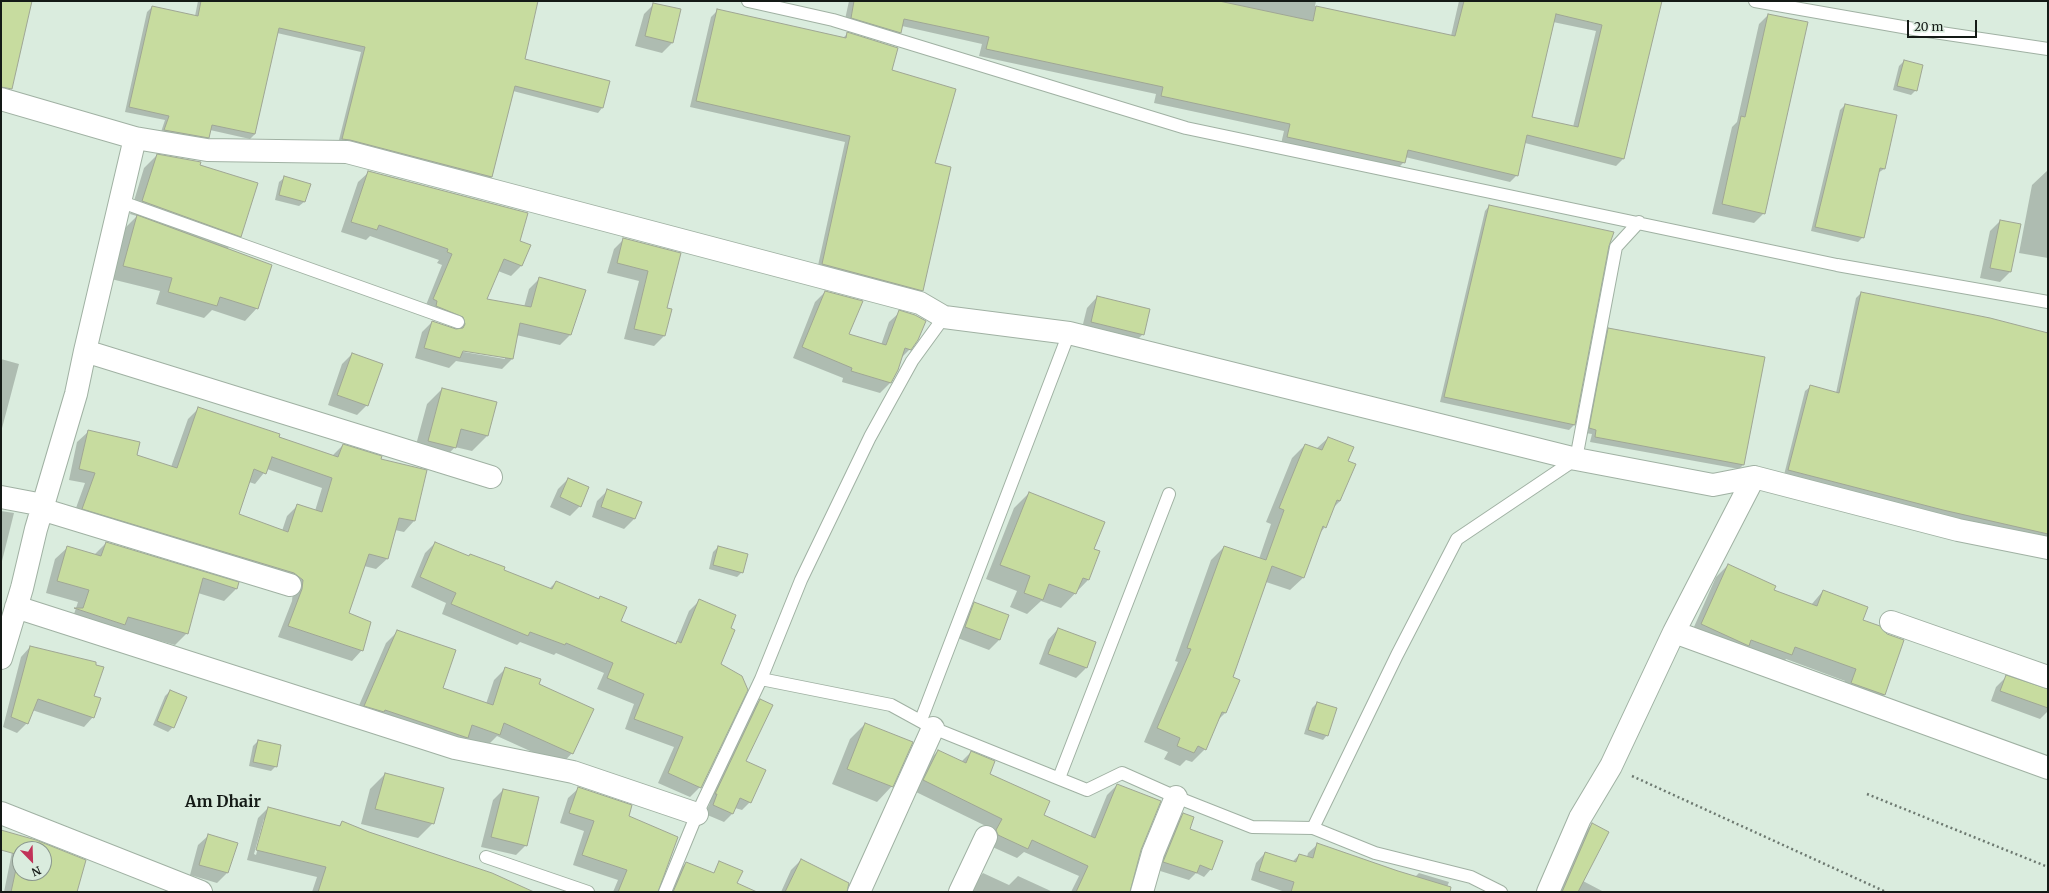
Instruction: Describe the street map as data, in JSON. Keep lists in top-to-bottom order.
{
  "districts": ["Am Dhair"],
  "scale_bar": "20 m",
  "north": "bottom right"
}
